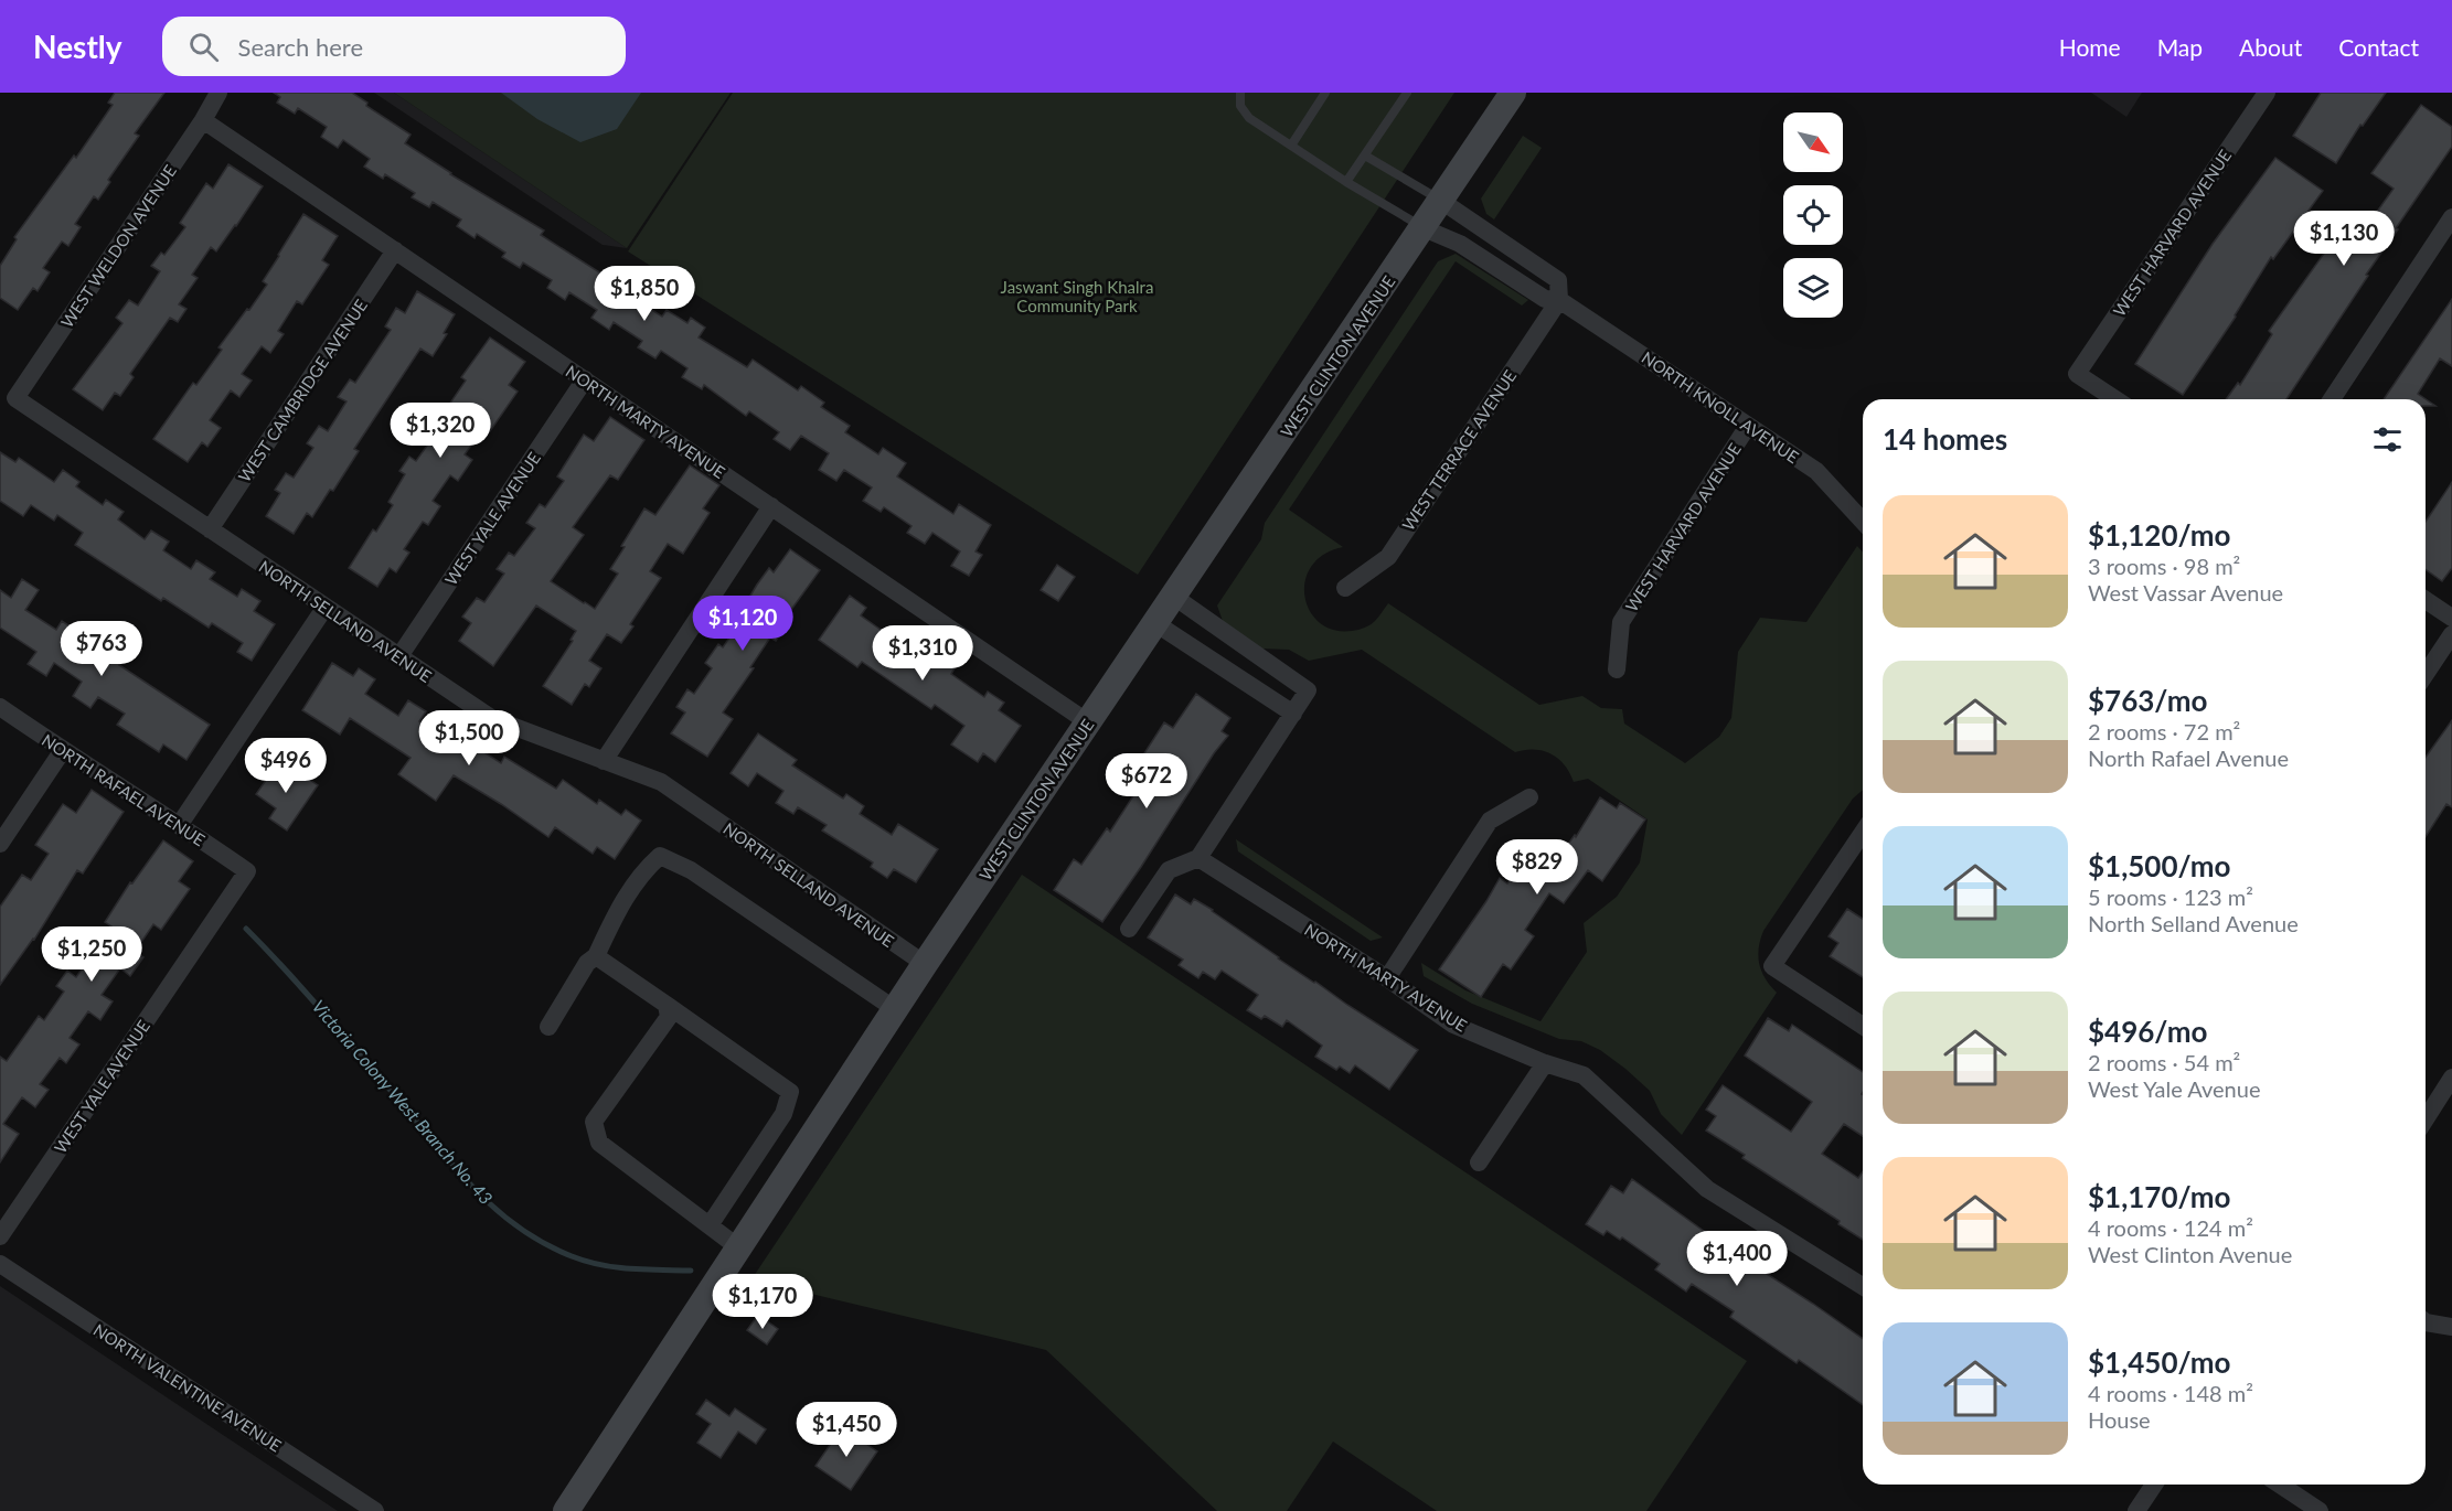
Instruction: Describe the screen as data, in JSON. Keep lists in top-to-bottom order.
{
  "streets": {
    "main road": ["WEST CLINTON AVENUE"],
    "street": [
      "WEST HARVARD AVENUE",
      "WEST WELDON AVENUE",
      "WEST CAMBRIDGE AVENUE",
      "NORTH KNOLL AVENUE",
      "NORTH MARTY AVENUE",
      "WEST TERRACE AVENUE",
      "WEST YALE AVENUE",
      "NORTH SELLAND AVENUE",
      "NORTH RAFAEL AVENUE",
      "NORTH VALENTINE AVENUE"
    ]
  },
  "crossings": [
    ["WEST HARVARD AVENUE", "NORTH KNOLL AVENUE"],
    ["WEST WELDON AVENUE", "NORTH MARTY AVENUE"],
    ["WEST WELDON AVENUE", "NORTH SELLAND AVENUE"],
    ["WEST CLINTON AVENUE", "NORTH KNOLL AVENUE"],
    ["WEST CLINTON AVENUE", "NORTH MARTY AVENUE"],
    ["WEST CLINTON AVENUE", "NORTH SELLAND AVENUE"],
    ["WEST CAMBRIDGE AVENUE", "NORTH MARTY AVENUE"],
    ["WEST CAMBRIDGE AVENUE", "NORTH SELLAND AVENUE"],
    ["NORTH KNOLL AVENUE", "WEST TERRACE AVENUE"],
    ["NORTH MARTY AVENUE", "WEST YALE AVENUE"],
    ["WEST YALE AVENUE", "NORTH SELLAND AVENUE"],
    ["WEST YALE AVENUE", "NORTH RAFAEL AVENUE"]
  ],
  "water": ["Victoria Colony West Branch No. 43"],
  "parks": ["Jaswant Singh Khalra Community Park"],
  "north": "bottom right",
  "page": {
    "header": "Nestly",
    "search": "Search here",
    "nav": [
      "Home",
      "Map",
      "About",
      "Contact"
    ],
    "price": [
      "$1,130",
      "$1,850",
      "$1,320",
      "$1,120",
      "$763",
      "$1,310",
      "$1,500",
      "$496",
      "$672",
      "$829",
      "$1,250",
      "$1,400",
      "$1,170",
      "$1,450"
    ],
    "heading": "14 homes",
    "list": [
      {
        "name": "$1,120/mo",
        "note": "3 rooms · 98 m² · West Vassar Avenue"
      },
      {
        "name": "$763/mo",
        "note": "2 rooms · 72 m² · North Rafael Avenue"
      },
      {
        "name": "$1,500/mo",
        "note": "5 rooms · 123 m² · North Selland Avenue"
      },
      {
        "name": "$496/mo",
        "note": "2 rooms · 54 m² · West Yale Avenue"
      },
      {
        "name": "$1,170/mo",
        "note": "4 rooms · 124 m² · West Clinton Avenue"
      },
      {
        "name": "$1,450/mo",
        "note": "4 rooms · 148 m² · House"
      }
    ]
  }
}
